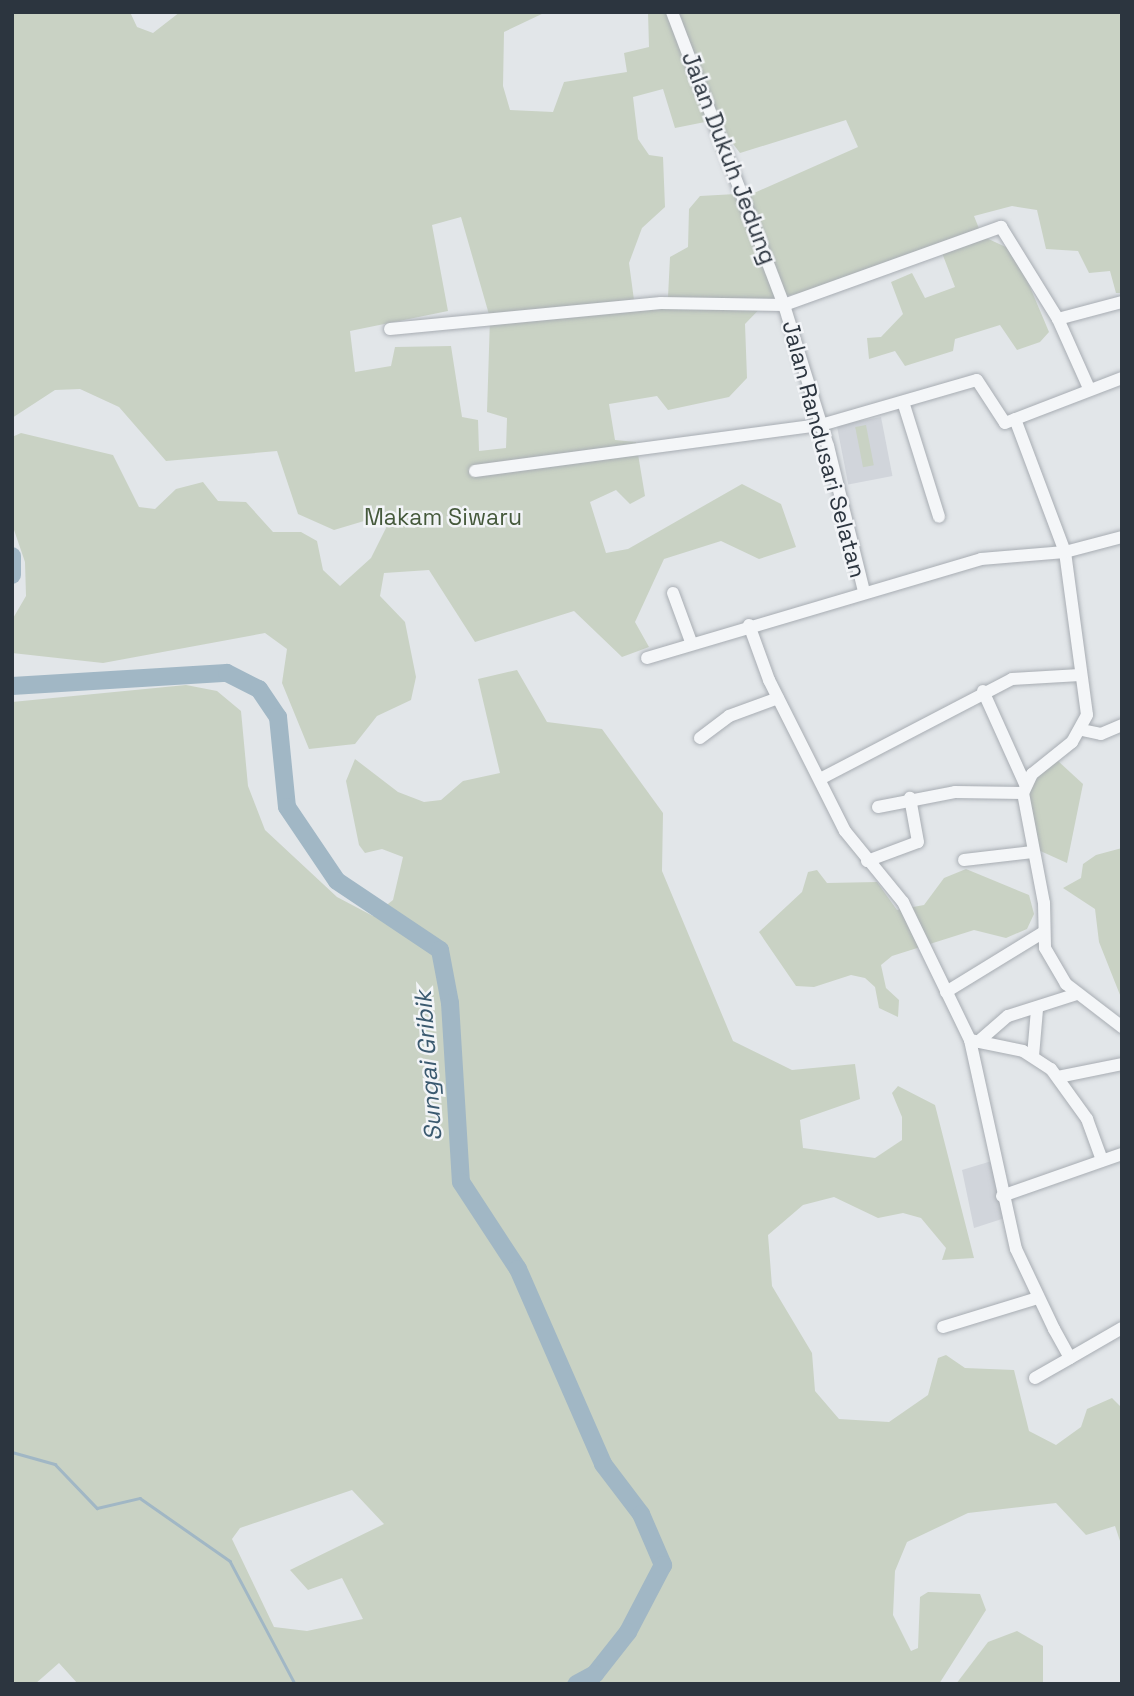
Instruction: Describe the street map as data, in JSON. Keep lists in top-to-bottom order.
{
  "streets": {
    "street": ["Jalan Dukuh Jedung", "Jalan Randusari Selatan"]
  },
  "crossings": [
    ["Jalan Dukuh Jedung", "Jalan Randusari Selatan"]
  ],
  "water": ["Sungai Gribik"],
  "parks": ["Makam Siwaru"]
}
